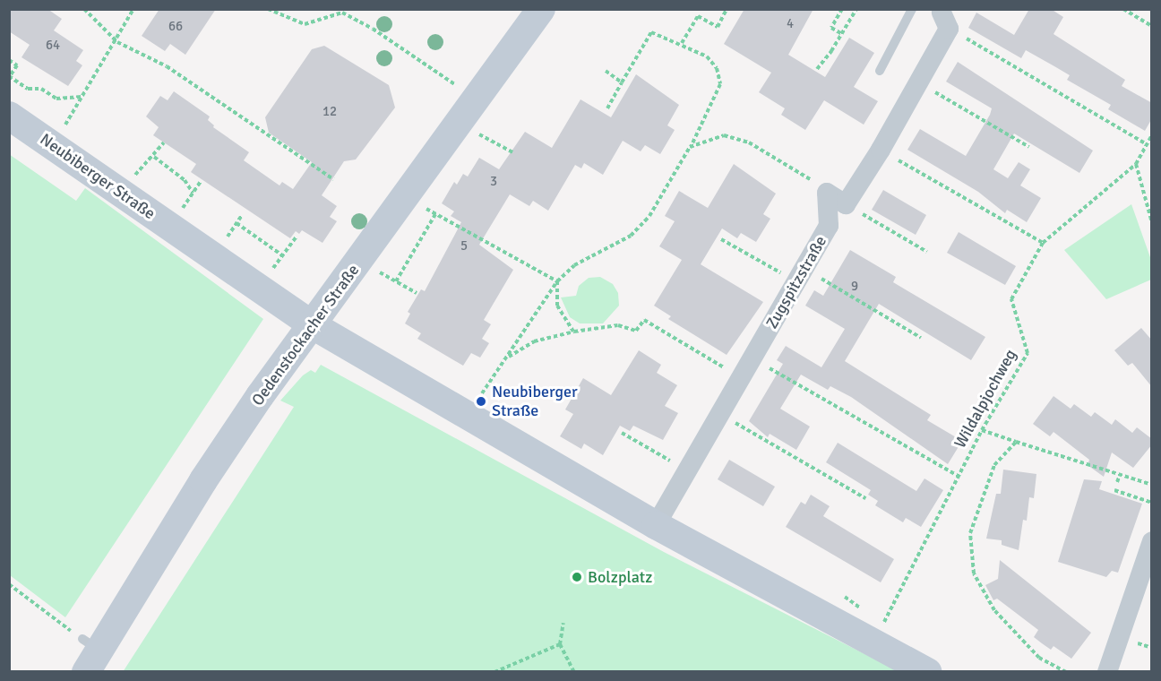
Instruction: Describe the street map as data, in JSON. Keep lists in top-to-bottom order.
{
  "streets": {
    "street": ["Neubiberger Straße", "Zugspitzstraße", "Oedenstockacher Straße"],
    "path": ["Wildalpjochweg"]
  },
  "crossings": [
    ["Neubiberger Straße", "Zugspitzstraße"],
    ["Neubiberger Straße", "Oedenstockacher Straße"],
    ["Neubiberger Straße", "Wildalpjochweg"]
  ],
  "places": ["Neubiberger Straße", "Bolzplatz"],
  "house_numbers": [
    "4",
    "66",
    "64",
    "12",
    "3",
    "5",
    "9"
  ]
}
